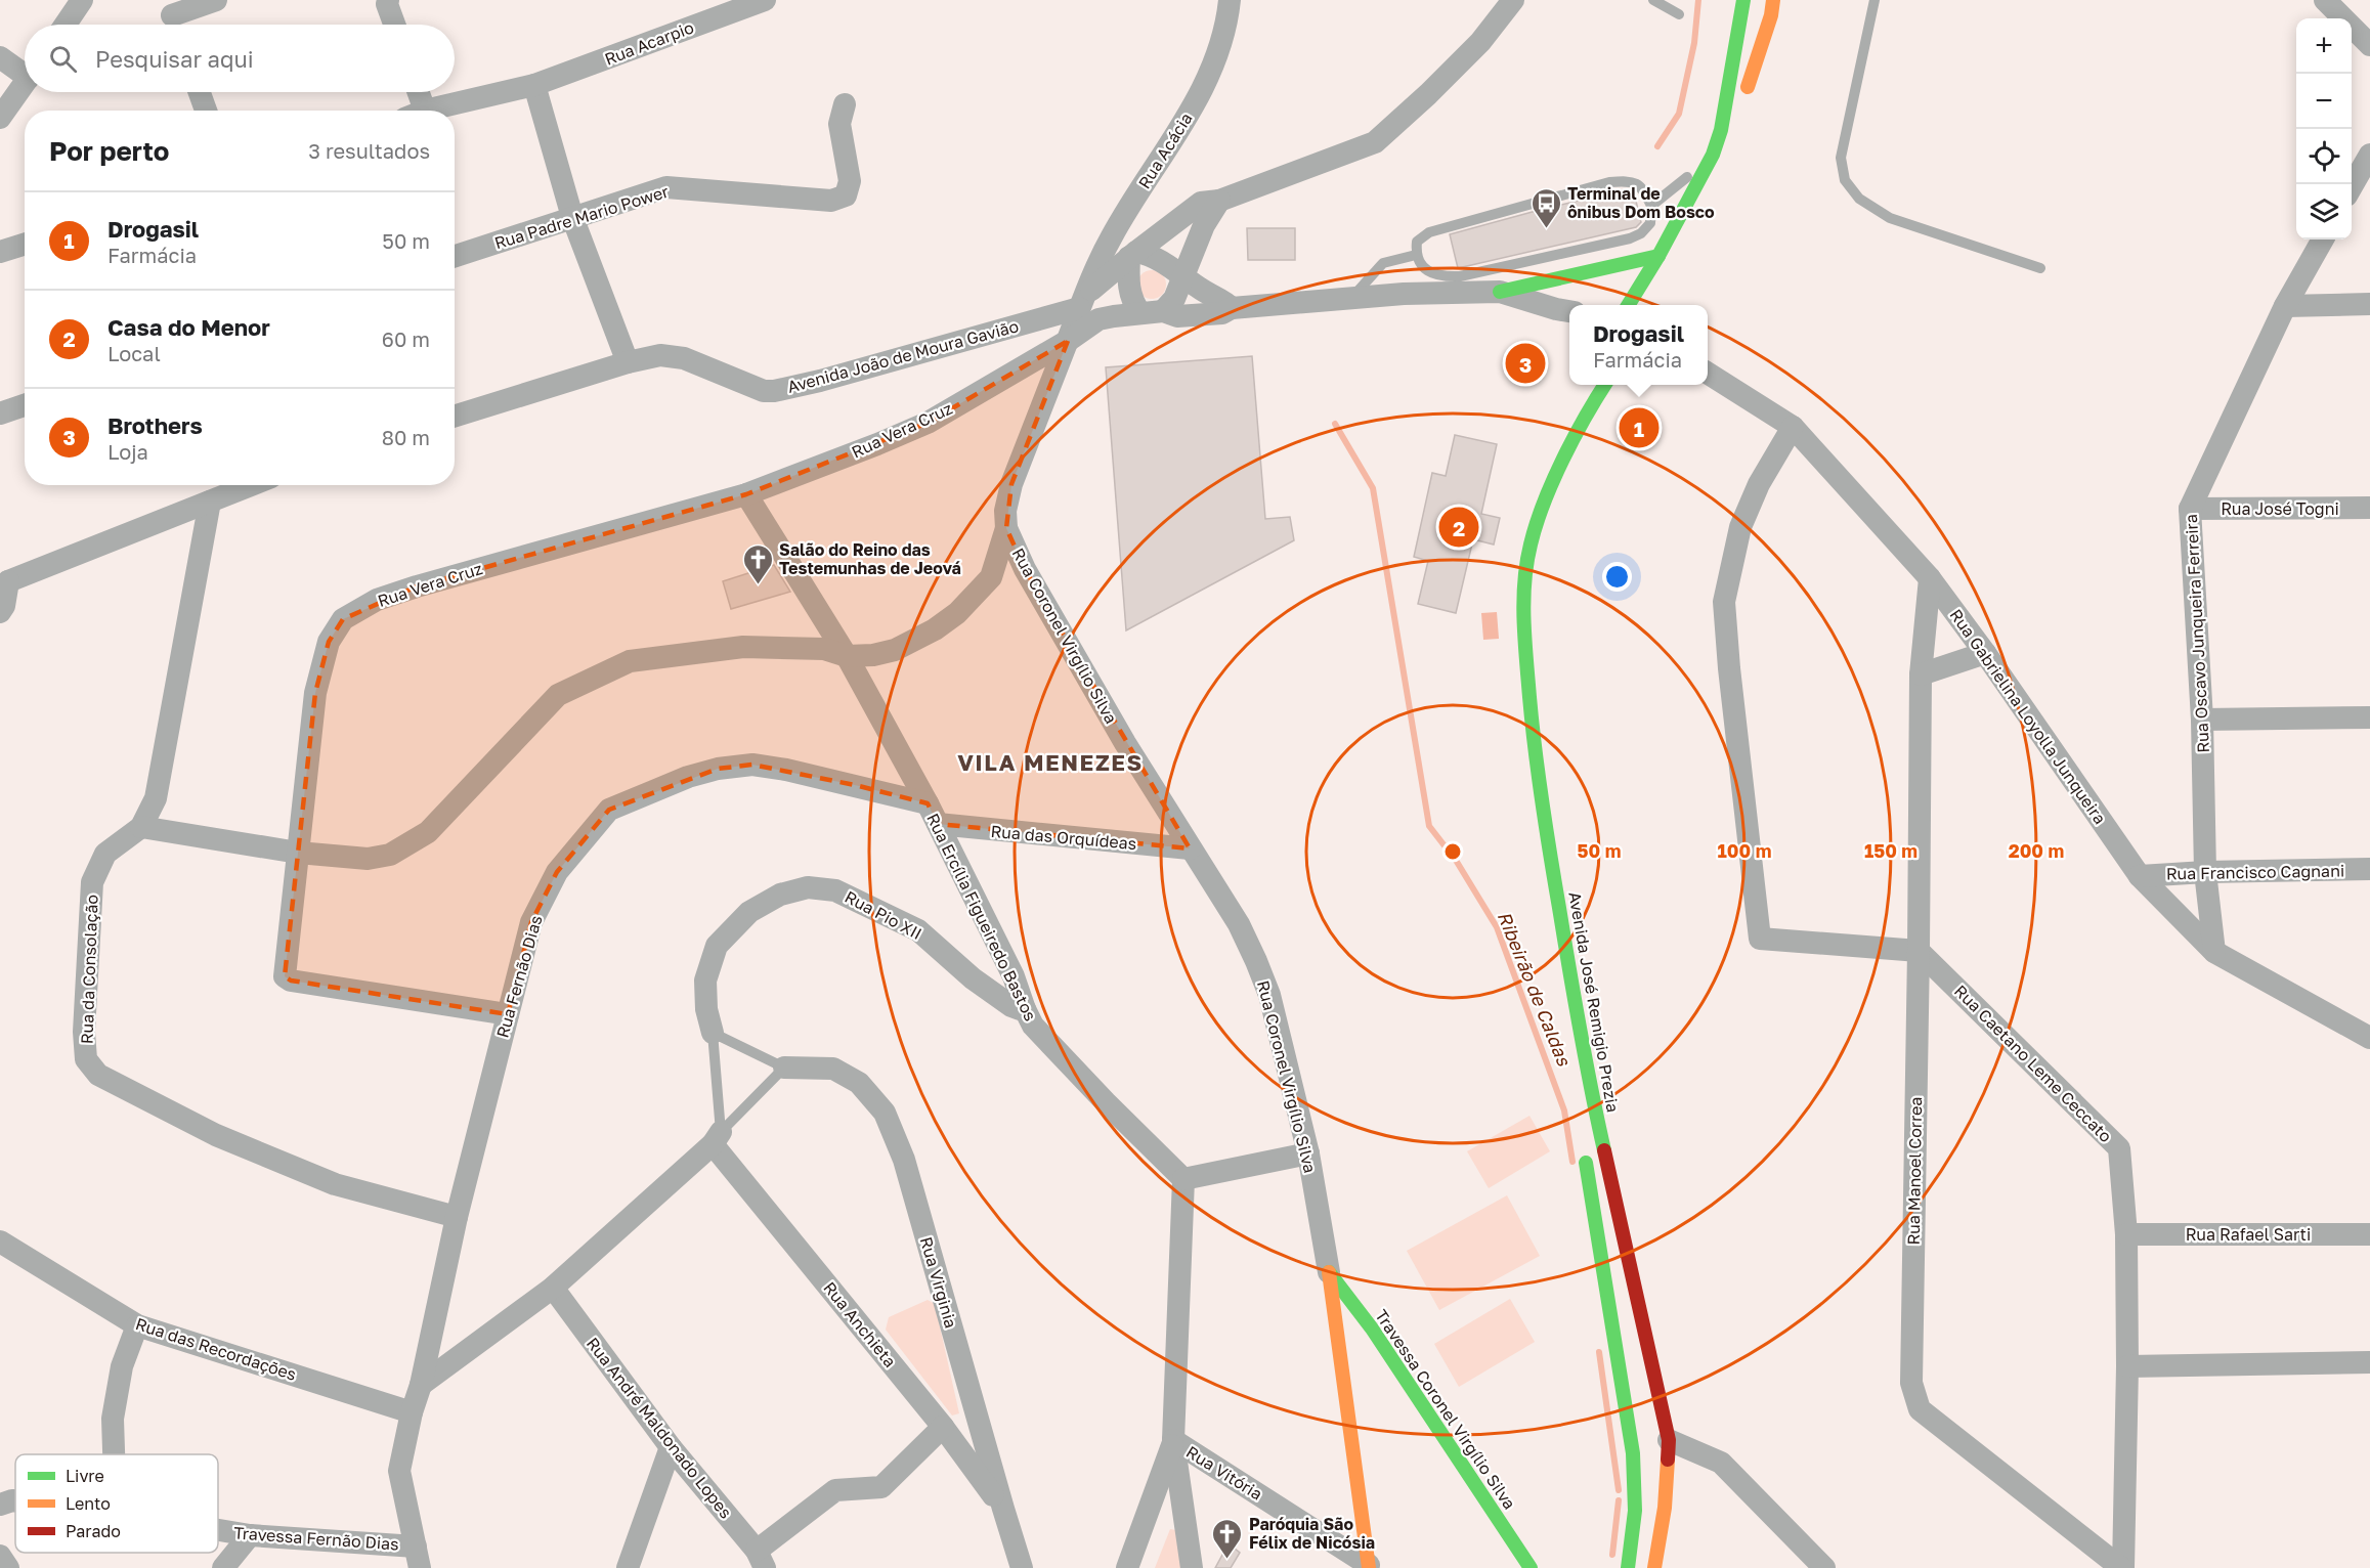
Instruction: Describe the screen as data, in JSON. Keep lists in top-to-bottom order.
{
  "streets": {
    "main road": ["Rua Coronel Virgílio Silva", "Avenida José Remigio Prezia", "Travessa Coronel Virgílio Silva"],
    "street": [
      "Rua Acarpio",
      "Rua Acácia",
      "Rua Padre Mario Power",
      "Avenida João de Moura Gavião",
      "Rua Vera Cruz",
      "Rua José Togni",
      "Rua Oscavo Junqueira Ferreira",
      "Rua Gabrielina Loyolla Junqueira",
      "Rua das Orquídeas",
      "Rua Francisco Cagnani",
      "Rua Pio XII",
      "Rua Ercília Figueiredo Bastos",
      "Rua da Consolação",
      "Rua Fernão Dias",
      "Rua Caetano Leme Ceccato",
      "Rua Manoel Correa",
      "Rua Rafael Sarti",
      "Rua Virginia",
      "Rua Anchieta",
      "Rua das Recordações",
      "Rua André Maldonado Lopes",
      "Rua Vitória",
      "Travessa Fernão Dias"
    ]
  },
  "crossings": [
    ["Rua Acácia", "Avenida João de Moura Gavião"],
    ["Rua Acácia", "Rua Coronel Virgílio Silva"],
    ["Avenida João de Moura Gavião", "Rua Coronel Virgílio Silva"],
    ["Rua Vera Cruz", "Rua Coronel Virgílio Silva"],
    ["Rua Vera Cruz", "Rua Ercília Figueiredo Bastos"],
    ["Rua Vera Cruz", "Rua Fernão Dias"],
    ["Rua José Togni", "Rua Oscavo Junqueira Ferreira"],
    ["Rua Oscavo Junqueira Ferreira", "Rua Gabrielina Loyolla Junqueira"],
    ["Rua Oscavo Junqueira Ferreira", "Rua Francisco Cagnani"],
    ["Rua Coronel Virgílio Silva", "Rua das Orquídeas"],
    ["Rua Coronel Virgílio Silva", "Travessa Coronel Virgílio Silva"],
    ["Rua Coronel Virgílio Silva", "Rua Vitória"],
    ["Rua Gabrielina Loyolla Junqueira", "Rua Francisco Cagnani"],
    ["Rua Gabrielina Loyolla Junqueira", "Rua Manoel Correa"],
    ["Rua das Orquídeas", "Rua Ercília Figueiredo Bastos"],
    ["Rua das Orquídeas", "Rua Fernão Dias"],
    ["Rua Pio XII", "Rua Ercília Figueiredo Bastos"],
    ["Rua Ercília Figueiredo Bastos", "Rua Fernão Dias"],
    ["Rua da Consolação", "Rua Fernão Dias"],
    ["Rua Fernão Dias", "Rua das Recordações"],
    ["Rua Fernão Dias", "Travessa Fernão Dias"],
    ["Rua Caetano Leme Ceccato", "Rua Manoel Correa"],
    ["Rua Caetano Leme Ceccato", "Rua Rafael Sarti"],
    ["Rua Virginia", "Rua Anchieta"]
  ],
  "districts": ["VILA MENEZES"],
  "water": ["Ribeirão de Caldas"],
  "places": {
    "bus stop": ["Terminal de ônibus Dom Bosco"],
    "church": ["Salão do Reino das Testemunhas de Jeová", "Paróquia São Félix de Nicósia"]
  },
  "legend": ["Livre", "Lento", "Parado"],
  "page": {
    "map_buttons": ["+", "−"],
    "search": "Pesquisar aqui",
    "heading": ["Por perto", "3 resultados"],
    "list": [
      {
        "mark": "1",
        "name": "Drogasil",
        "note": "Farmácia",
        "value": "50 m"
      },
      {
        "mark": "2",
        "name": "Casa do Menor",
        "note": "Local",
        "value": "60 m"
      },
      {
        "mark": "3",
        "name": "Brothers",
        "note": "Loja",
        "value": "80 m"
      }
    ],
    "popup": ["Drogasil", "Farmácia"],
    "pins": ["3", "1", "2"]
  },
  "rings": [
    "50 m",
    "100 m",
    "150 m",
    "200 m"
  ]
}
